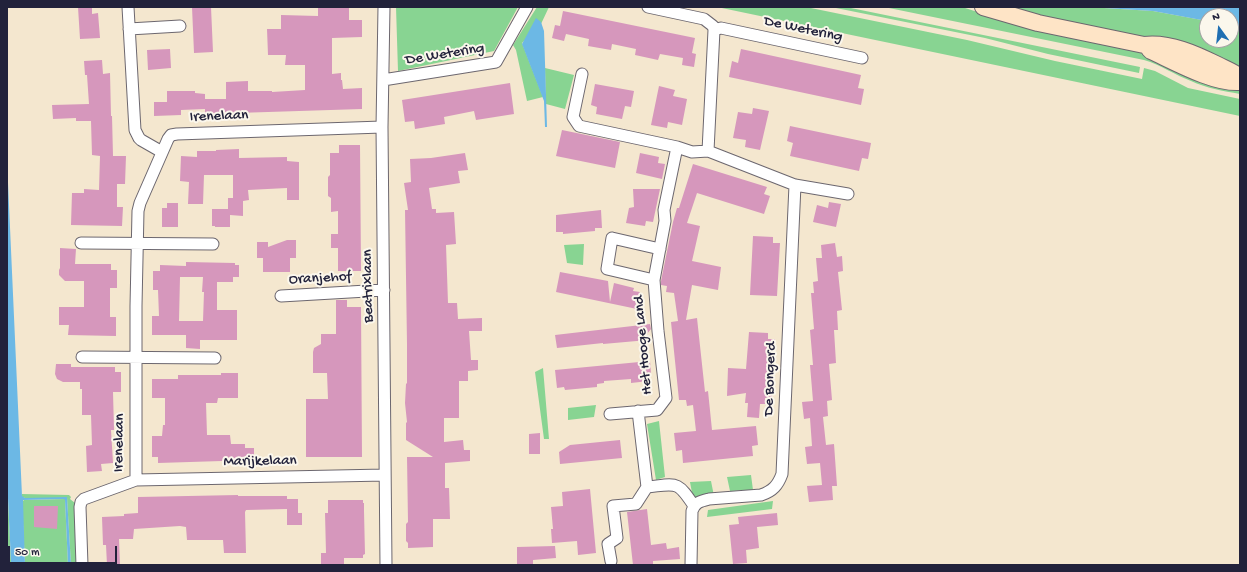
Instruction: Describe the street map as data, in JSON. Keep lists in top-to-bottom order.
{
  "streets": {
    "street": [
      "De Wetering",
      "Irenelaan",
      "Oranjehof",
      "Beatrixlaan",
      "Het Hooge Land",
      "De Bongerd",
      "Marijkelaan"
    ]
  },
  "crossings": [
    ["De Wetering", "Beatrixlaan"],
    ["Irenelaan", "Beatrixlaan"],
    ["Irenelaan", "Marijkelaan"],
    ["Oranjehof", "Beatrixlaan"],
    ["Beatrixlaan", "Marijkelaan"]
  ],
  "scale_bar": "50 m",
  "north": "top"
}
